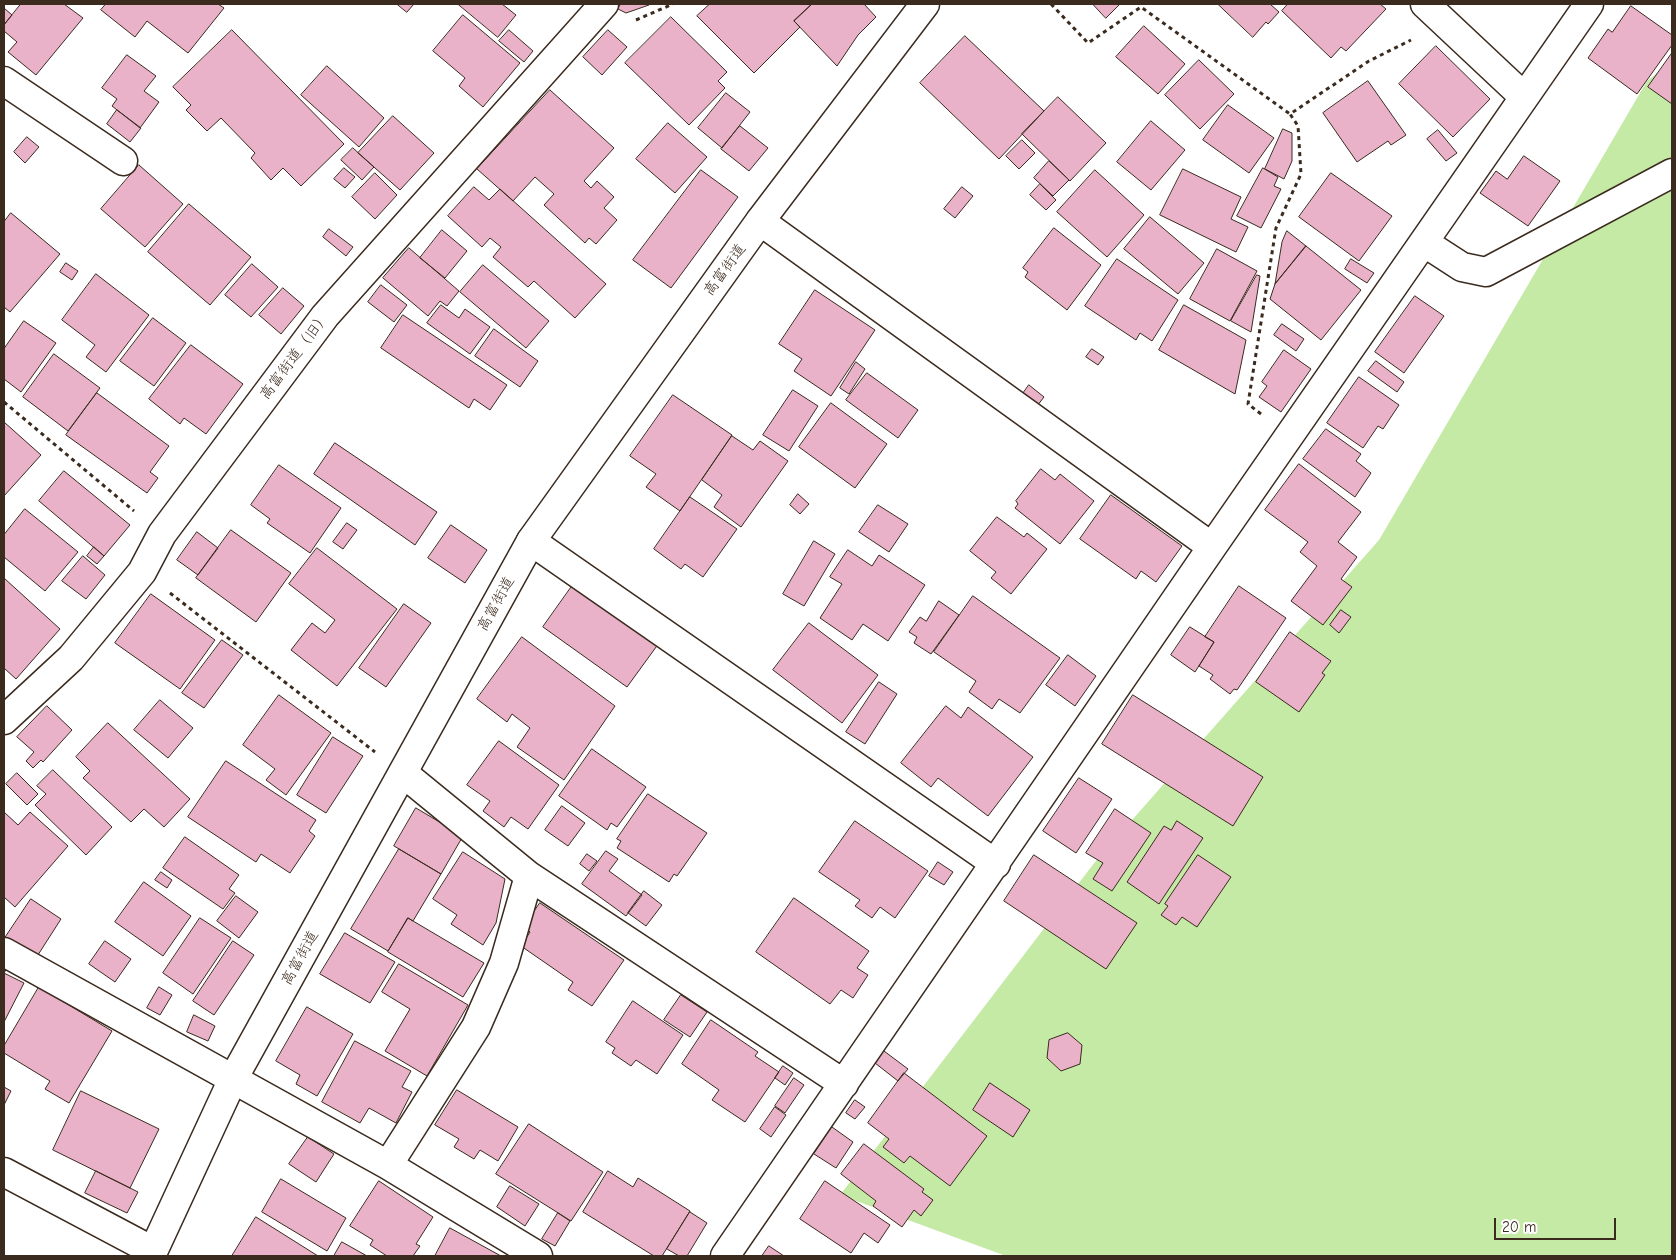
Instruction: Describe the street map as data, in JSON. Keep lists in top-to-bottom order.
{
  "streets": {
    "street": ["高富街道", "高富街道（旧）"]
  },
  "scale_bar": "20 m"
}
